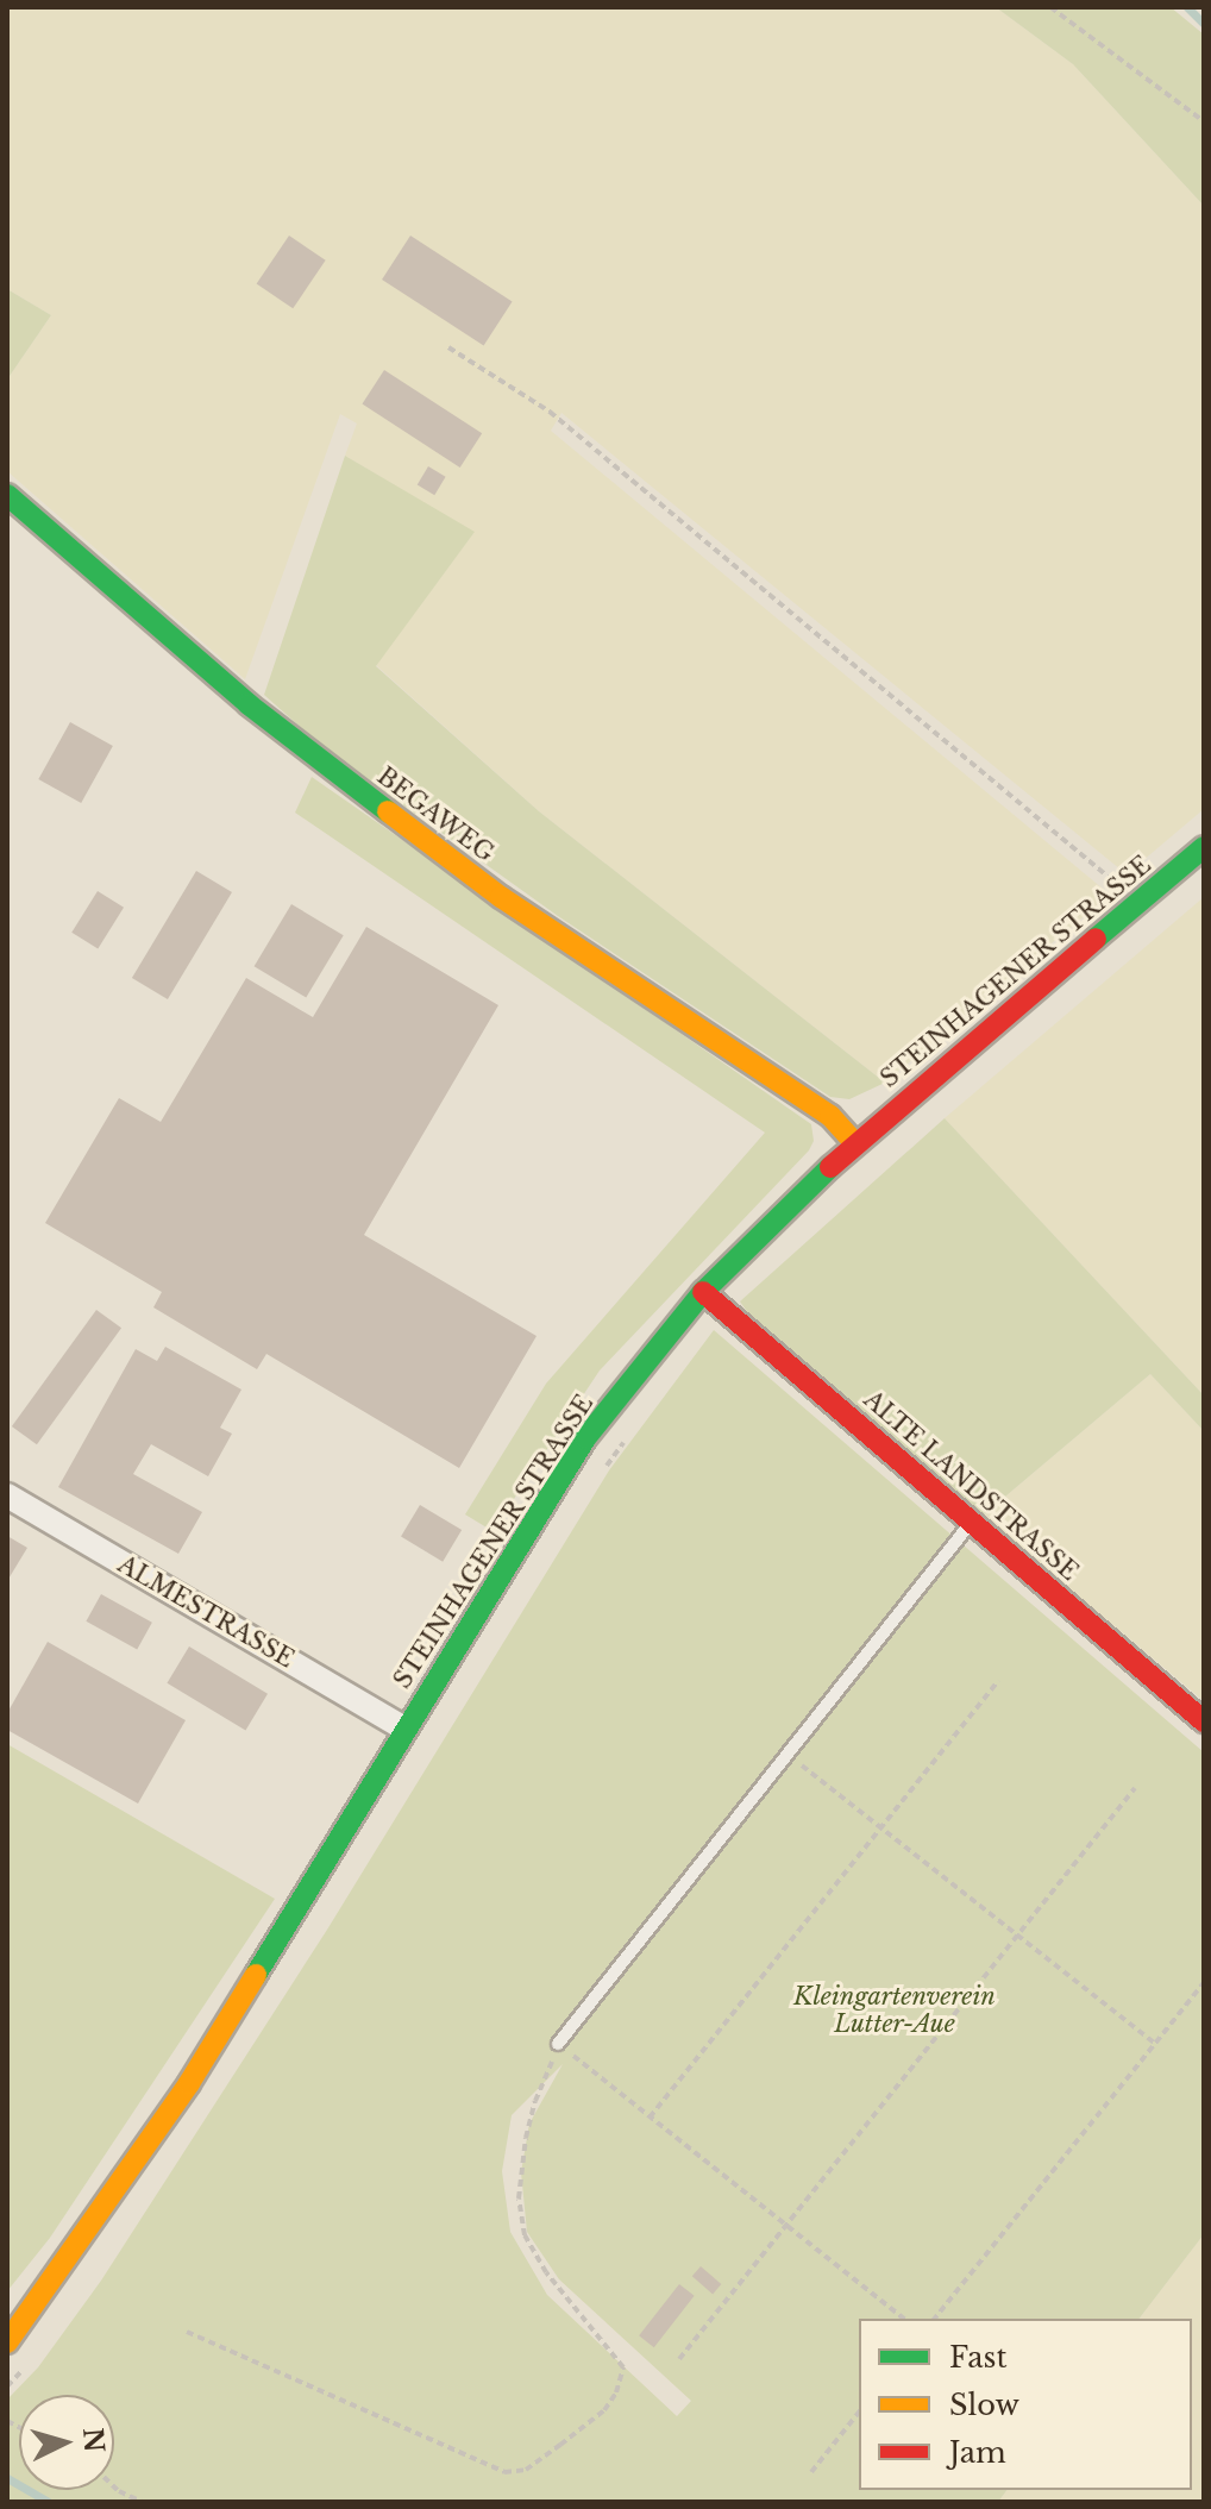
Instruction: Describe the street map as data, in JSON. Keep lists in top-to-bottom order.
{
  "streets": {
    "main road": ["BEGAWEG", "STEINHAGENER STRASSE", "ALTE LANDSTRASSE"],
    "street": ["ALMESTRASSE"]
  },
  "crossings": [
    ["BEGAWEG", "STEINHAGENER STRASSE"],
    ["STEINHAGENER STRASSE", "ALTE LANDSTRASSE"],
    ["STEINHAGENER STRASSE", "ALMESTRASSE"]
  ],
  "parks": ["Kleingartenverein Lutter-Aue"],
  "legend": ["Fast", "Slow", "Jam"],
  "north": "right"
}
